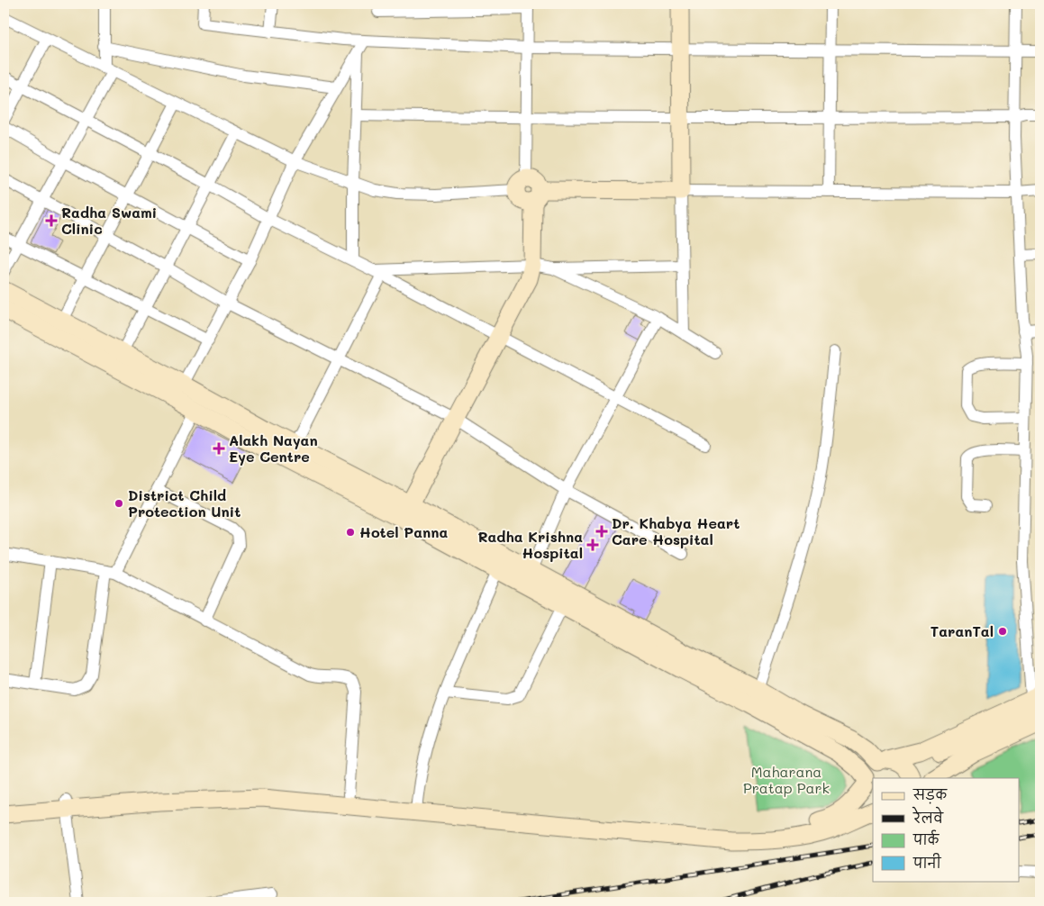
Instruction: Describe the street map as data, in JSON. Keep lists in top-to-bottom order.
{
  "parks": ["Maharana Pratap Park"],
  "places": {
    "health": [
      "Radha Swami Clinic",
      "Alakh Nayan Eye Centre",
      "Dr. Khabya Heart Care Hospital",
      "Radha Krishna Hospital"
    ],
    "other": ["District Child Protection Unit", "Hotel Panna", "TaranTal"]
  },
  "legend": [
    "सड़क",
    "रेलवे",
    "पार्क",
    "पानी"
  ]
}
